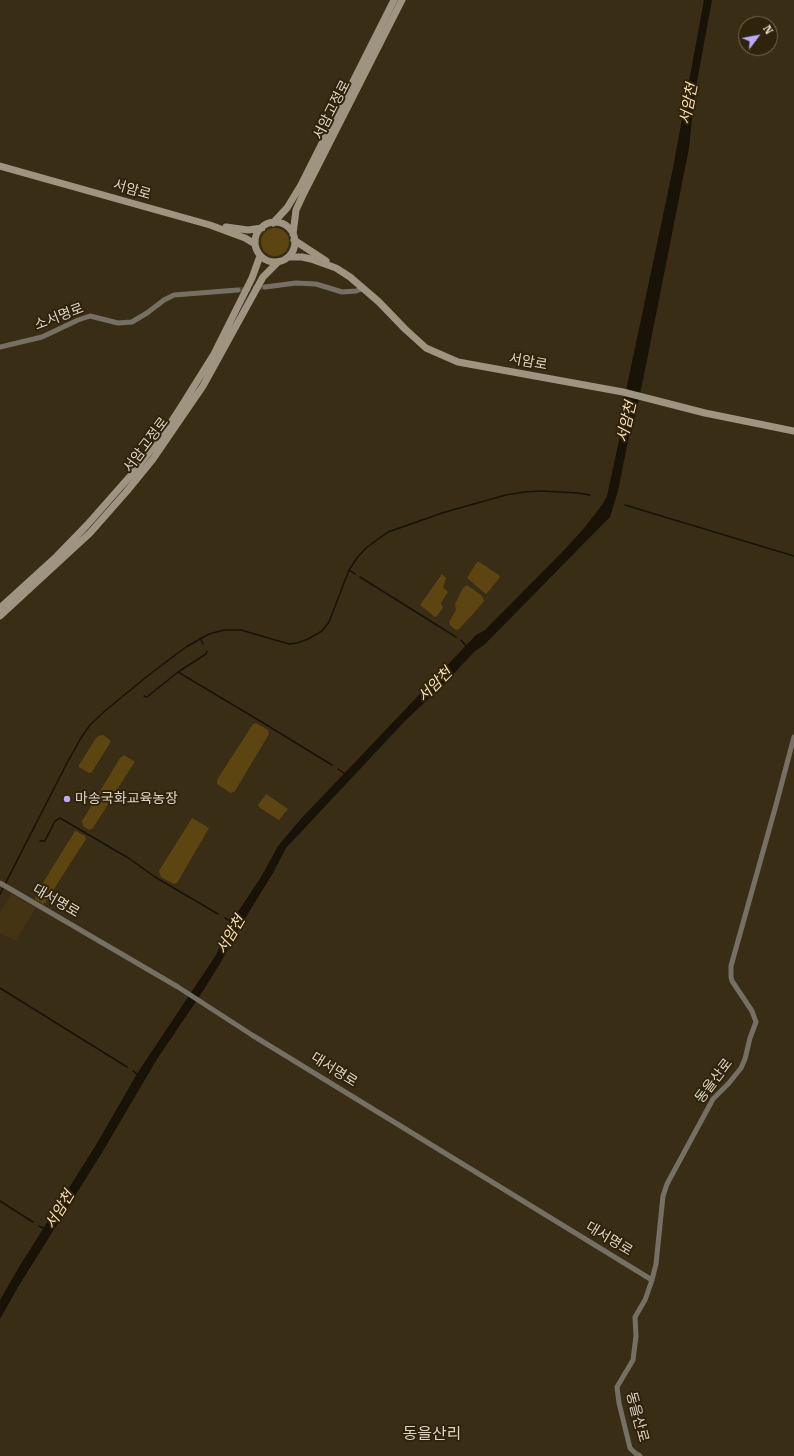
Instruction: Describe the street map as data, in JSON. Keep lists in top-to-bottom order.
{
  "streets": {
    "main road": ["서암고정로", "서암로"],
    "street": ["소서명로", "대서명로", "동을산로"]
  },
  "crossings": [
    ["서암고정로", "서암로"],
    ["대서명로", "동을산로"]
  ],
  "districts": ["동을산리"],
  "water": ["서암천"],
  "places": ["마송국화교육농장"],
  "north": "top right"
}
